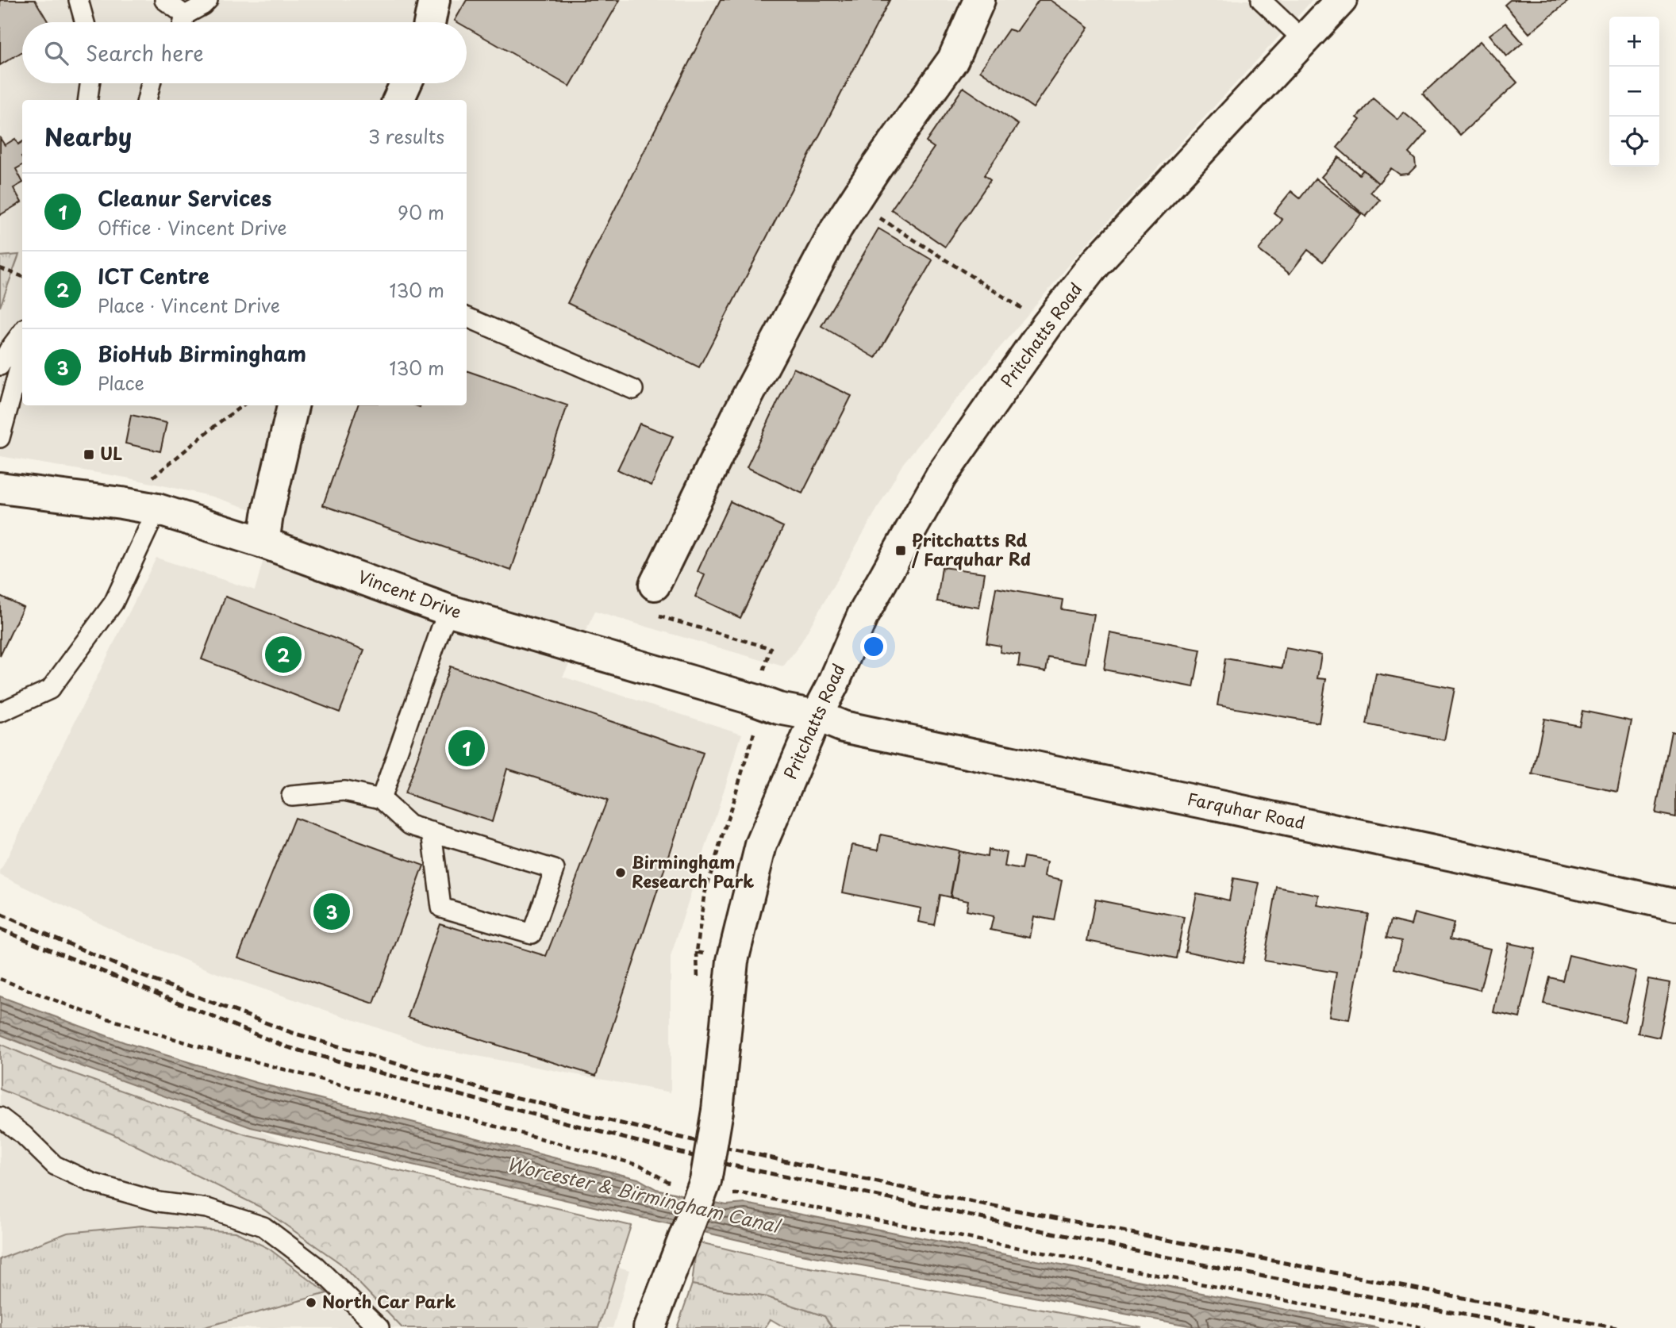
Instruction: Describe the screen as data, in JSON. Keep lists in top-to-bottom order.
{
  "streets": {
    "street": ["Pritchatts Road", "Vincent Drive", "Farquhar Road"]
  },
  "crossings": [
    ["Pritchatts Road", "Vincent Drive"],
    ["Pritchatts Road", "Farquhar Road"],
    ["Vincent Drive", "Farquhar Road"]
  ],
  "water": ["Worcester & Birmingham Canal"],
  "places": {
    "transit": ["UL", "Pritchatts Rd / Farquhar Rd"],
    "other": ["Birmingham Research Park", "North Car Park"]
  },
  "page": {
    "map_buttons": ["+", "−"],
    "search": "Search here",
    "heading": ["Nearby", "3 results"],
    "list": [
      {
        "mark": "1",
        "name": "Cleanur Services",
        "note": "Office · Vincent Drive",
        "value": "90 m"
      },
      {
        "mark": "2",
        "name": "ICT Centre",
        "note": "Place · Vincent Drive",
        "value": "130 m"
      },
      {
        "mark": "3",
        "name": "BioHub Birmingham",
        "note": "Place",
        "value": "130 m"
      }
    ],
    "pins": ["2", "1", "3"]
  }
}
